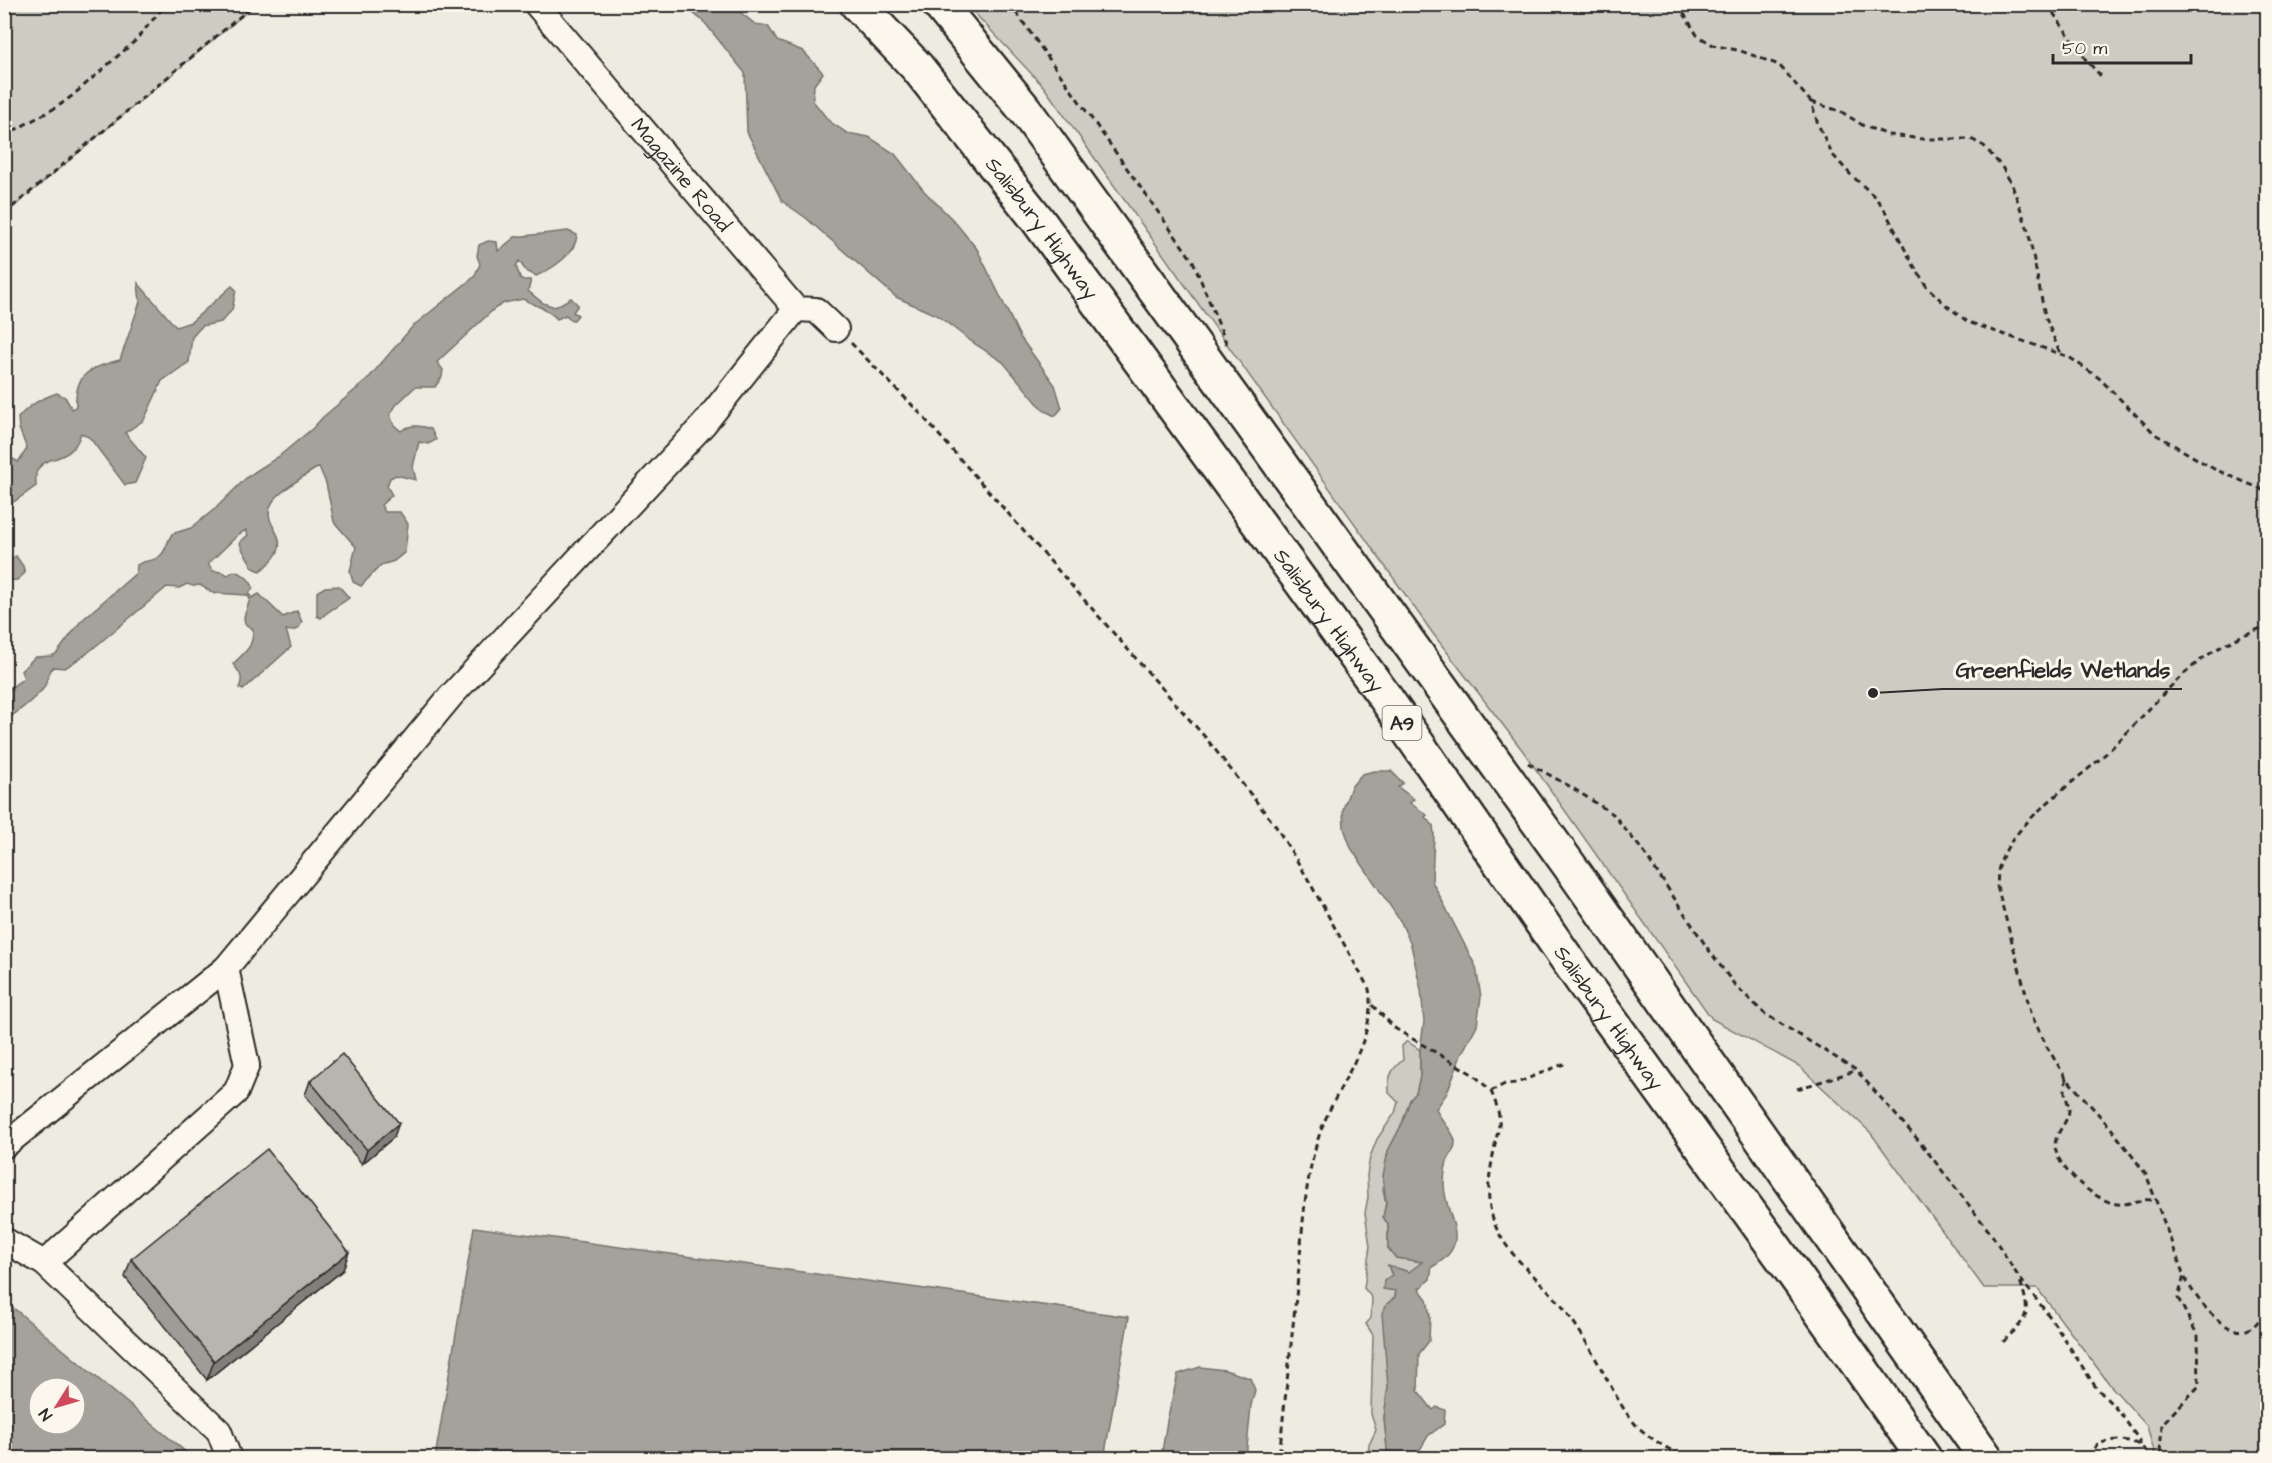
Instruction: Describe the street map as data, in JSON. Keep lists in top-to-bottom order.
{
  "streets": {
    "highway": ["Salisbury Highway", "A9"],
    "street": ["Magazine Road"]
  },
  "places": ["Greenfields Wetlands"],
  "scale_bar": "50 m",
  "north": "bottom left"
}
